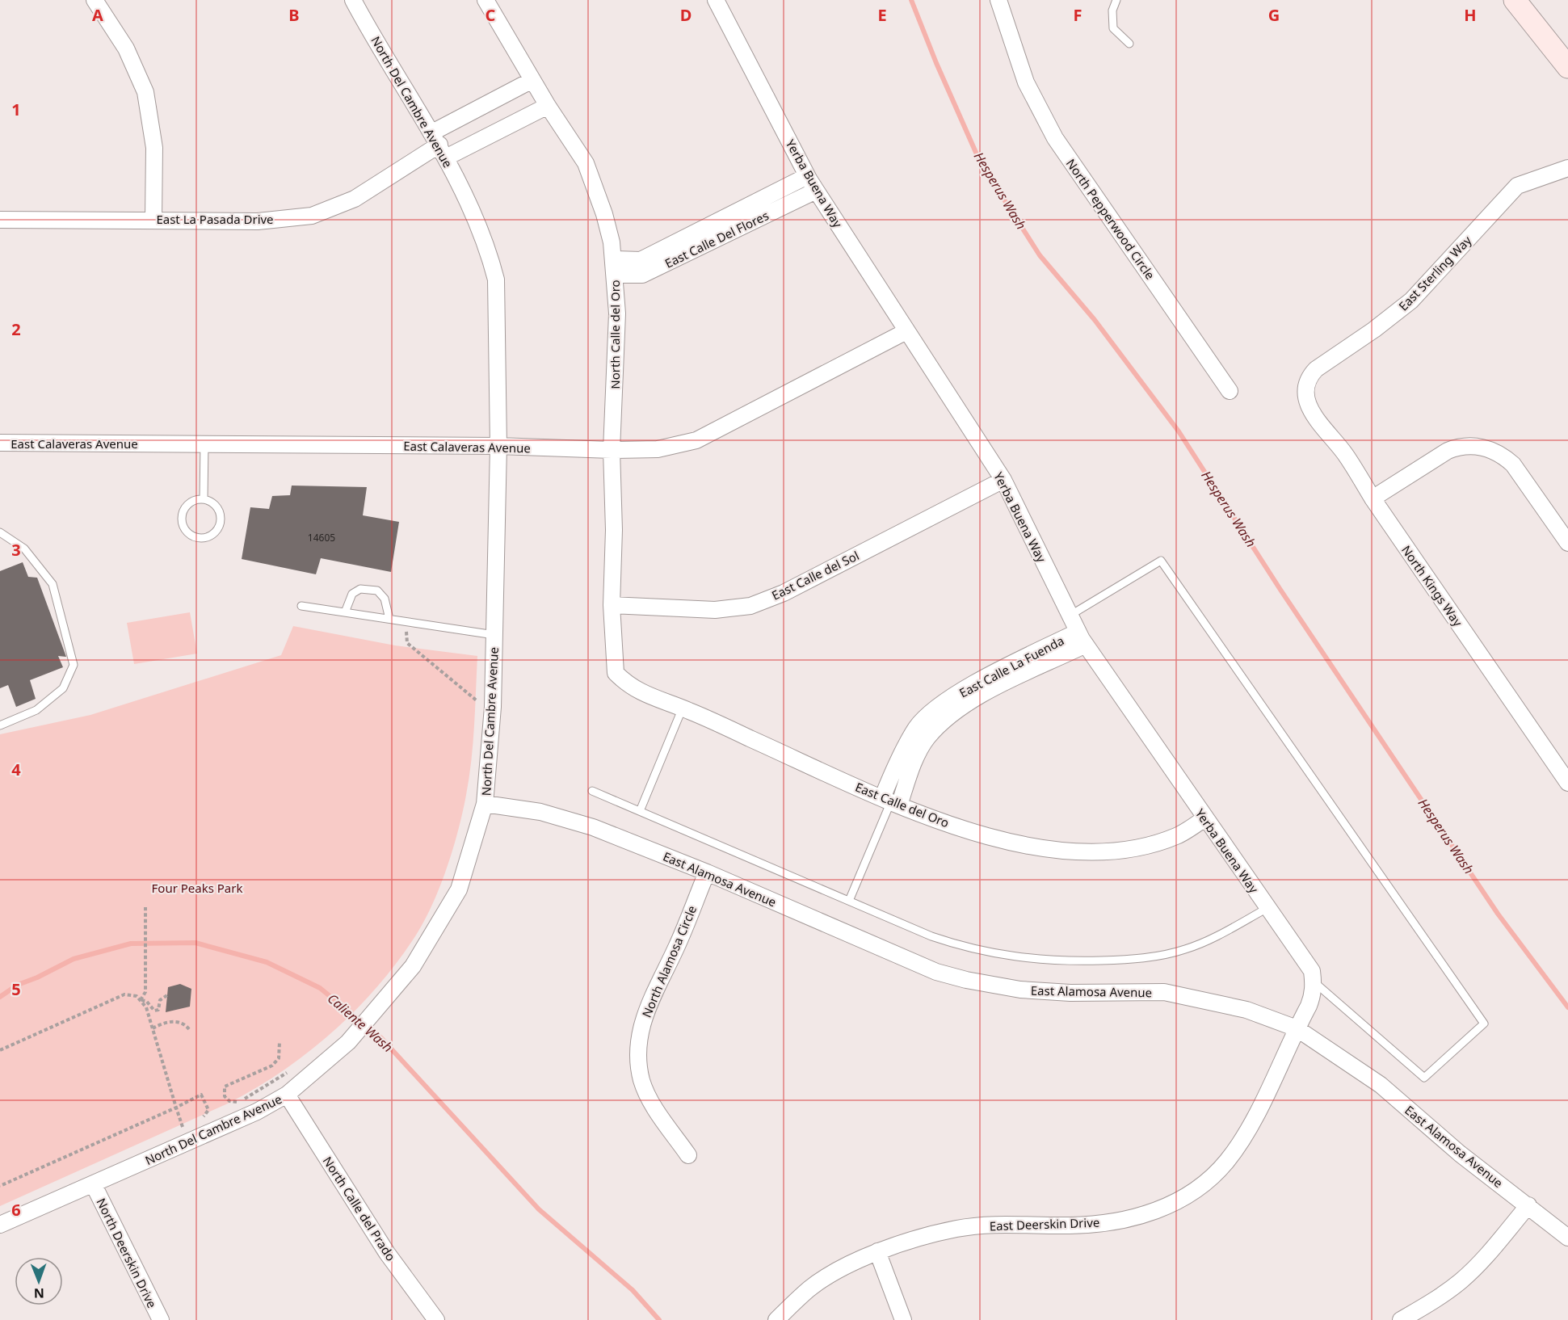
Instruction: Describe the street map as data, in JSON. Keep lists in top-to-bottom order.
{
  "streets": {
    "street": [
      "North Del Cambre Avenue",
      "Yerba Buena Way",
      "East La Pasada Drive",
      "North Pepperwood Circle",
      "East Calle Del Flores",
      "East Sterling Way",
      "North Calle del Oro",
      "East Calaveras Avenue",
      "East Calle del Sol",
      "North Kings Way",
      "East Calle La Fuenda",
      "East Calle del Oro",
      "East Alamosa Avenue",
      "North Alamosa Circle",
      "North Calle del Prado",
      "East Deerskin Drive",
      "North Deerskin Drive"
    ]
  },
  "crossings": [
    ["North Del Cambre Avenue", "East La Pasada Drive"],
    ["North Del Cambre Avenue", "East Calaveras Avenue"],
    ["North Del Cambre Avenue", "East Alamosa Avenue"],
    ["North Del Cambre Avenue", "North Calle del Prado"],
    ["North Del Cambre Avenue", "North Deerskin Drive"],
    ["Yerba Buena Way", "East Calle Del Flores"],
    ["Yerba Buena Way", "East Calaveras Avenue"],
    ["Yerba Buena Way", "East Calle del Sol"],
    ["Yerba Buena Way", "East Calle La Fuenda"],
    ["Yerba Buena Way", "East Calle del Oro"],
    ["East La Pasada Drive", "North Calle del Oro"],
    ["East Calle Del Flores", "North Calle del Oro"],
    ["East Sterling Way", "North Kings Way"],
    ["North Calle del Oro", "East Calaveras Avenue"],
    ["North Calle del Oro", "East Calle del Sol"],
    ["North Calle del Oro", "East Calle del Oro"],
    ["East Calle La Fuenda", "East Calle del Oro"],
    ["East Alamosa Avenue", "North Alamosa Circle"],
    ["East Alamosa Avenue", "East Deerskin Drive"]
  ],
  "water": ["Hesperus Wash", "Caliente Wash"],
  "parks": ["Four Peaks Park"],
  "house_numbers": ["14605"],
  "north": "bottom",
  "grid": {
    "columns": [
      "A",
      "B",
      "C",
      "D",
      "E",
      "F",
      "G",
      "H"
    ],
    "rows": [
      "1",
      "2",
      "3",
      "4",
      "5",
      "6"
    ]
  }
}
